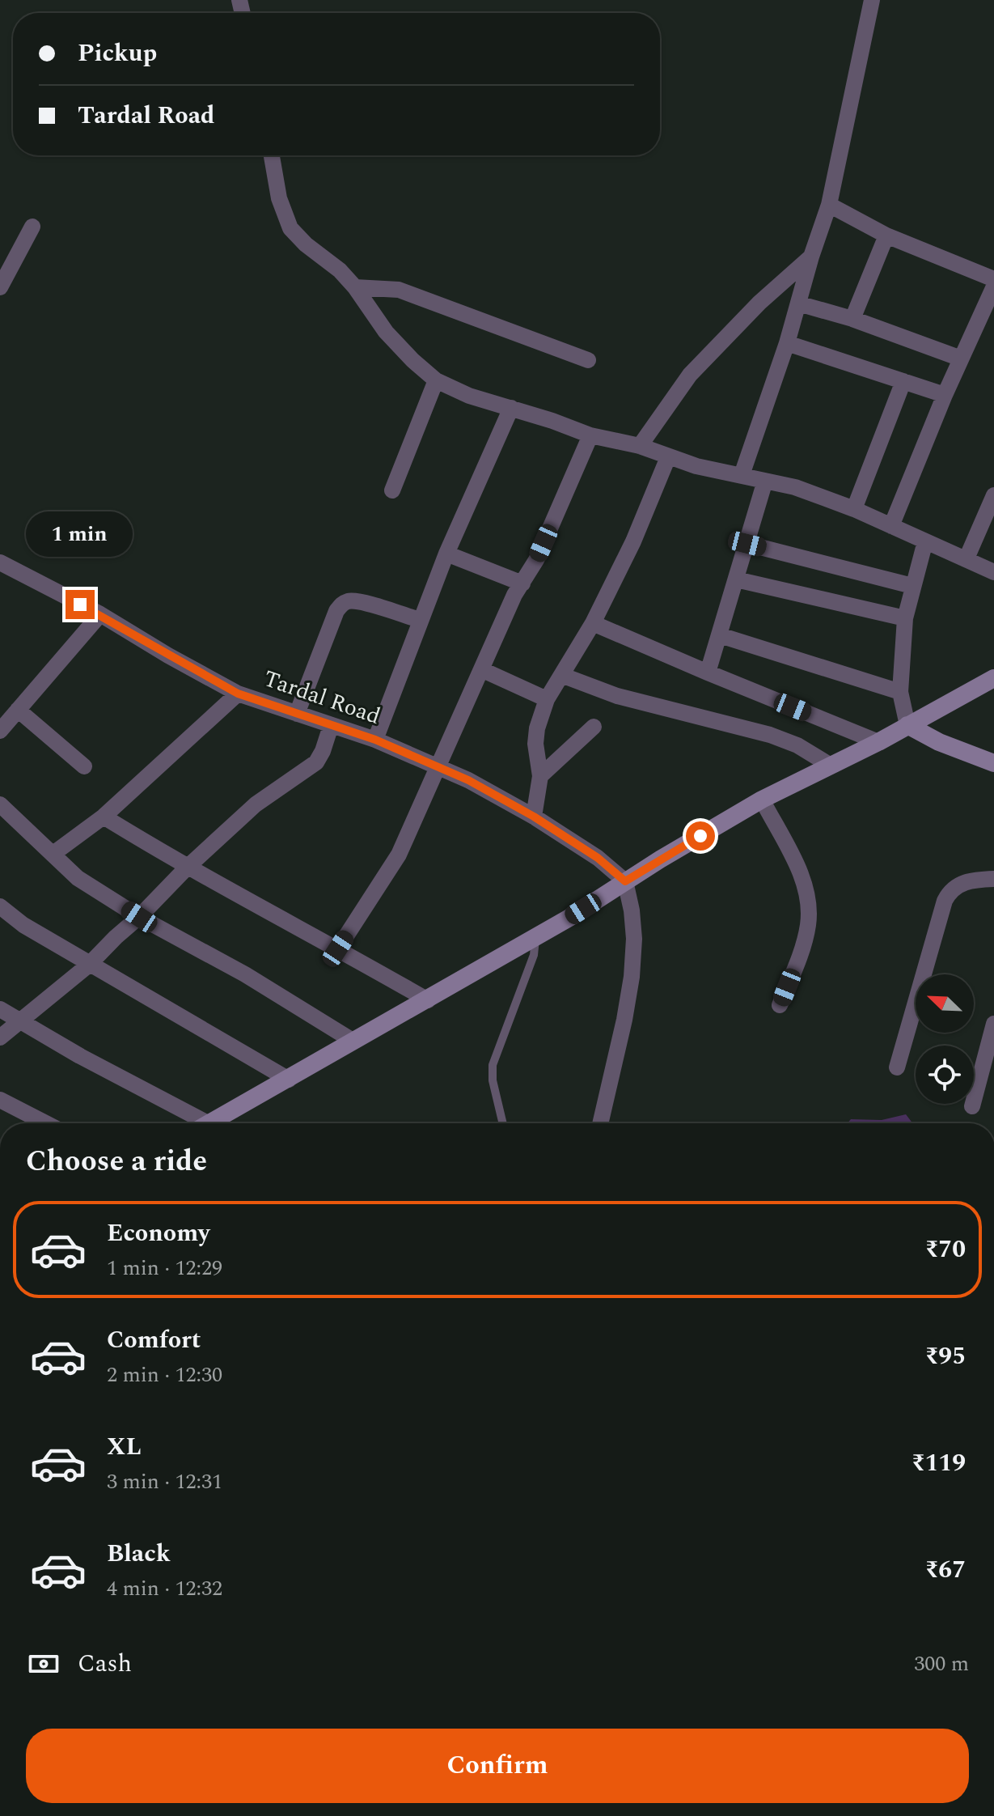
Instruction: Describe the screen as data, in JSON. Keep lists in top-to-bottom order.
{
  "streets": {
    "street": ["Tardal Road"]
  },
  "north": "top left",
  "page": {
    "banner": ["Pickup", "Tardal Road"],
    "bubble": "1 min",
    "heading": "Choose a ride",
    "list": [
      {
        "name": "Economy",
        "note": "1 min · 12:29",
        "value": "₹70"
      },
      {
        "name": "Comfort",
        "note": "2 min · 12:30",
        "value": "₹95"
      },
      {
        "name": "XL",
        "note": "3 min · 12:31",
        "value": "₹119"
      },
      {
        "name": "Black",
        "note": "4 min · 12:32",
        "value": "₹67"
      }
    ],
    "pay": ["Cash", "300 m"],
    "buttons": "Confirm"
  }
}
